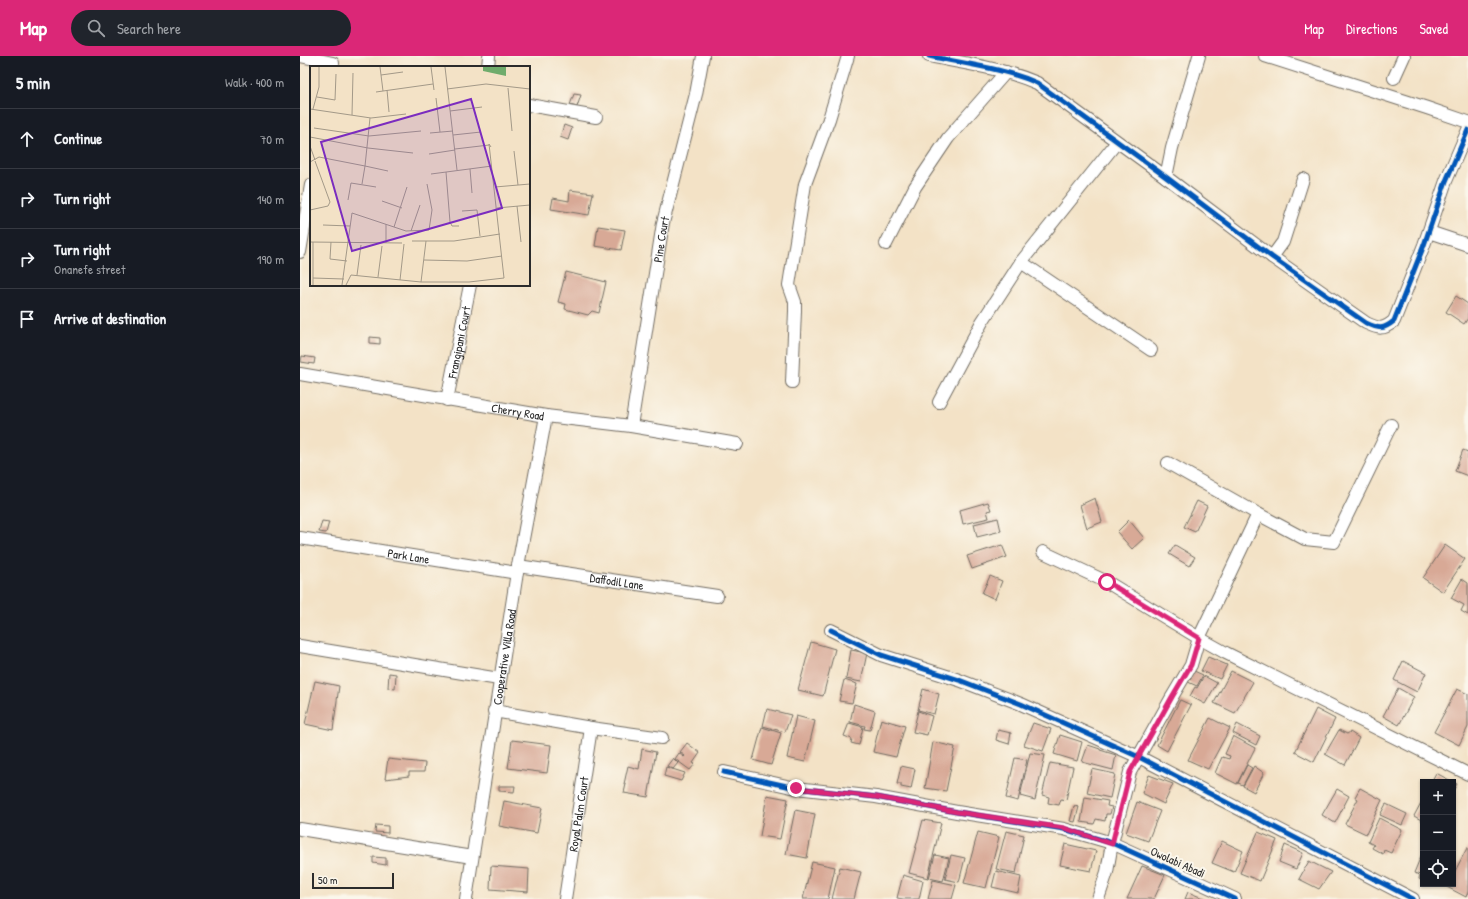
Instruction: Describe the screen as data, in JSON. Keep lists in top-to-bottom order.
{
  "streets": {
    "street": [
      "Pine Court",
      "Frangipani Court",
      "Cherry Road",
      "Park Lane",
      "Daffodil Lane",
      "Cooperative Villa Road",
      "Royal Palm Court",
      "Owolabi Abadi"
    ]
  },
  "crossings": [
    ["Pine Court", "Cherry Road"],
    ["Frangipani Court", "Cherry Road"],
    ["Cherry Road", "Cooperative Villa Road"],
    ["Park Lane", "Daffodil Lane"],
    ["Park Lane", "Cooperative Villa Road"],
    ["Daffodil Lane", "Cooperative Villa Road"]
  ],
  "scale_bar": "50 m",
  "page": {
    "header": "Map",
    "search": "Search here",
    "nav": ["Map", "Directions", "Saved"],
    "heading": ["5 min", "Walk · 400 m"],
    "list": [
      ["Continue", "70 m"],
      ["Turn right", "140 m"],
      ["Turn right", "Onanefe street", "190 m"],
      "Arrive at destination"
    ],
    "map_buttons": ["+", "−"],
    "scale": "50 m"
  }
}
